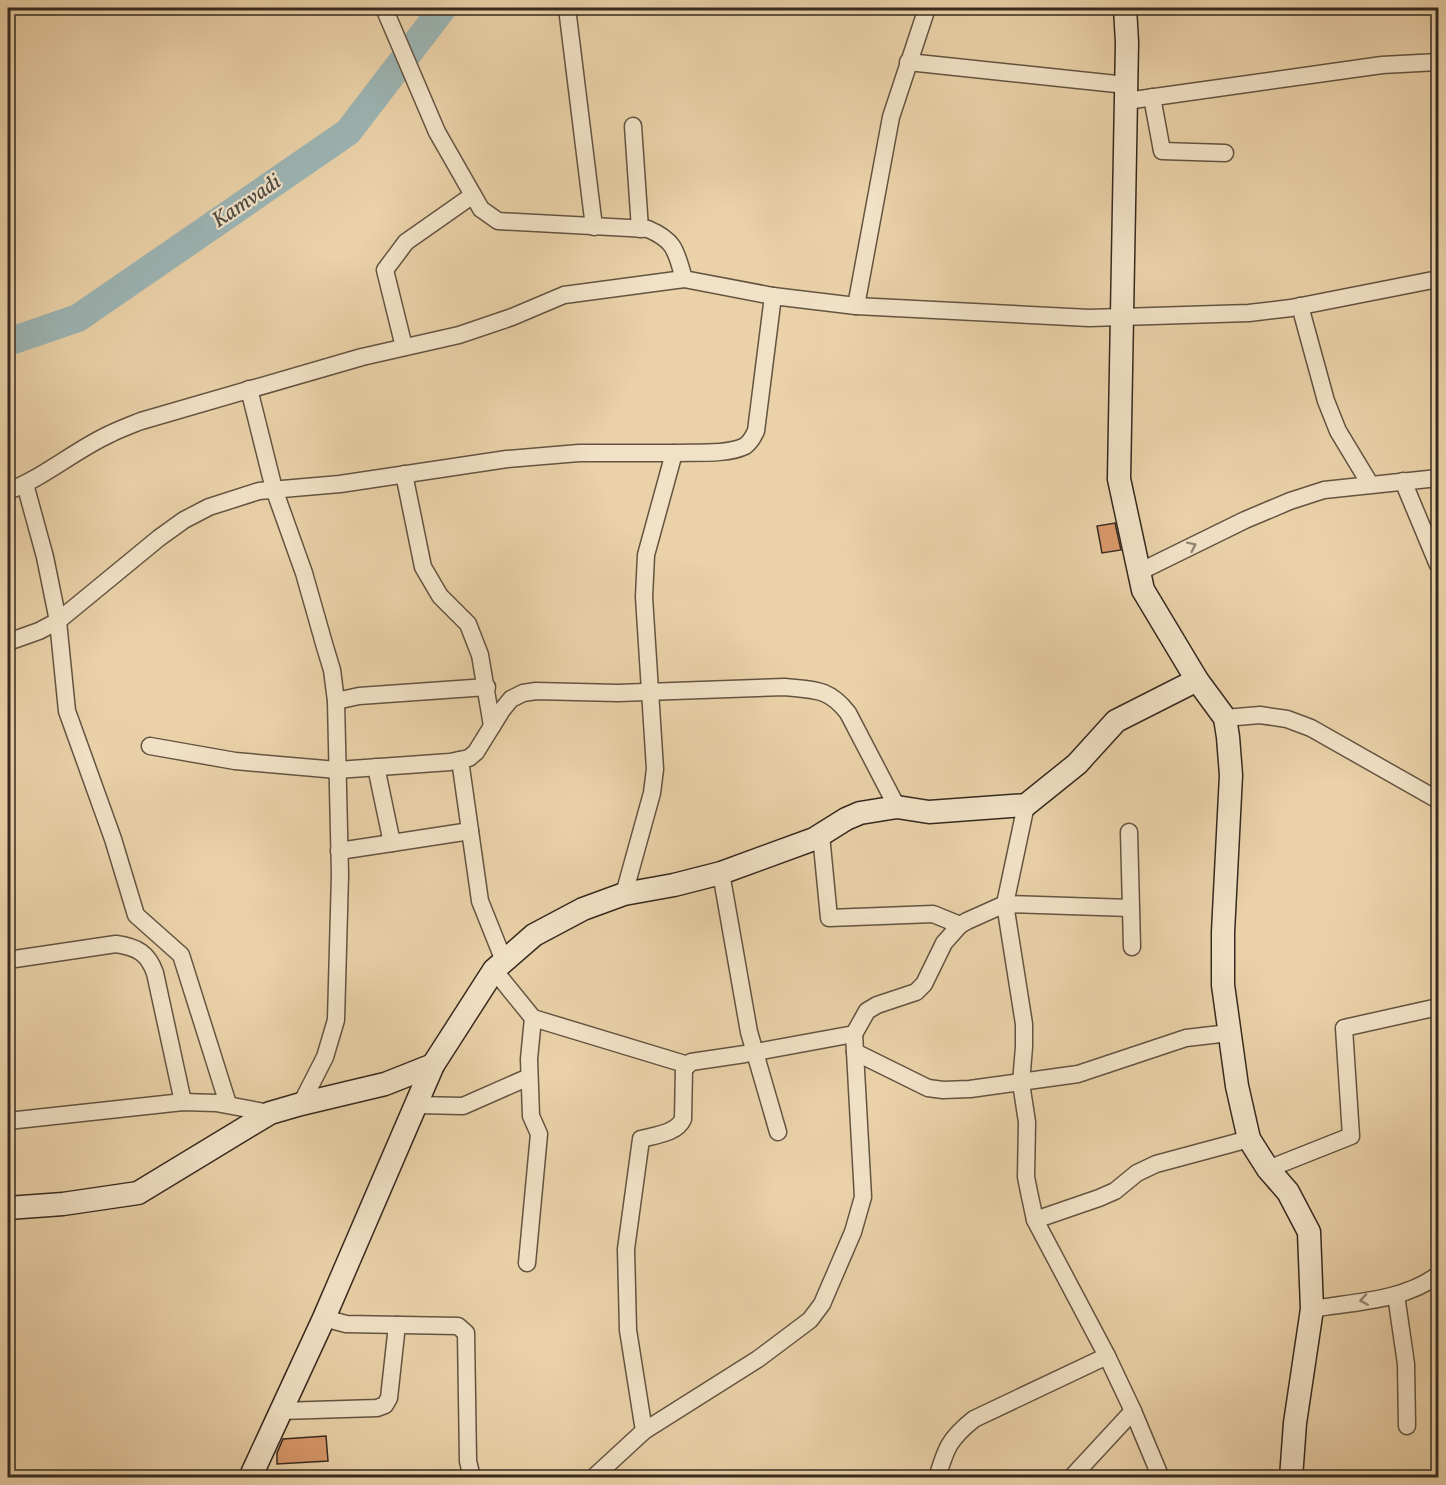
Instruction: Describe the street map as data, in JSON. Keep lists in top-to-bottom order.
{
  "water": ["Kamvadi"]
}
